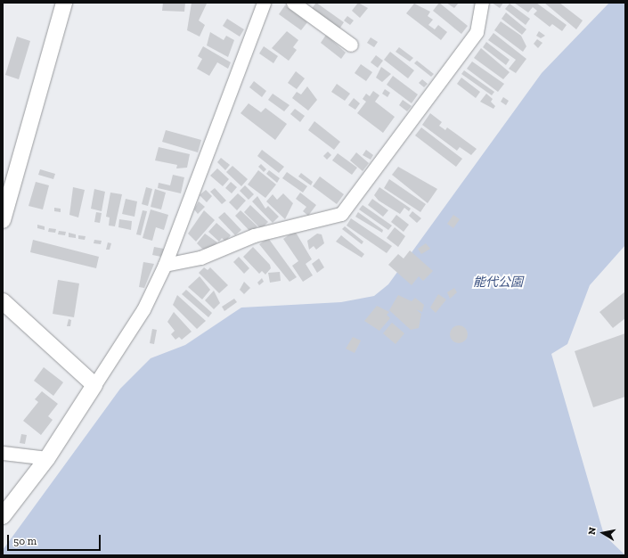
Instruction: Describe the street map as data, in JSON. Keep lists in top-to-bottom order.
{
  "parks": ["能代公園"],
  "scale_bar": "50 m",
  "north": "left"
}
